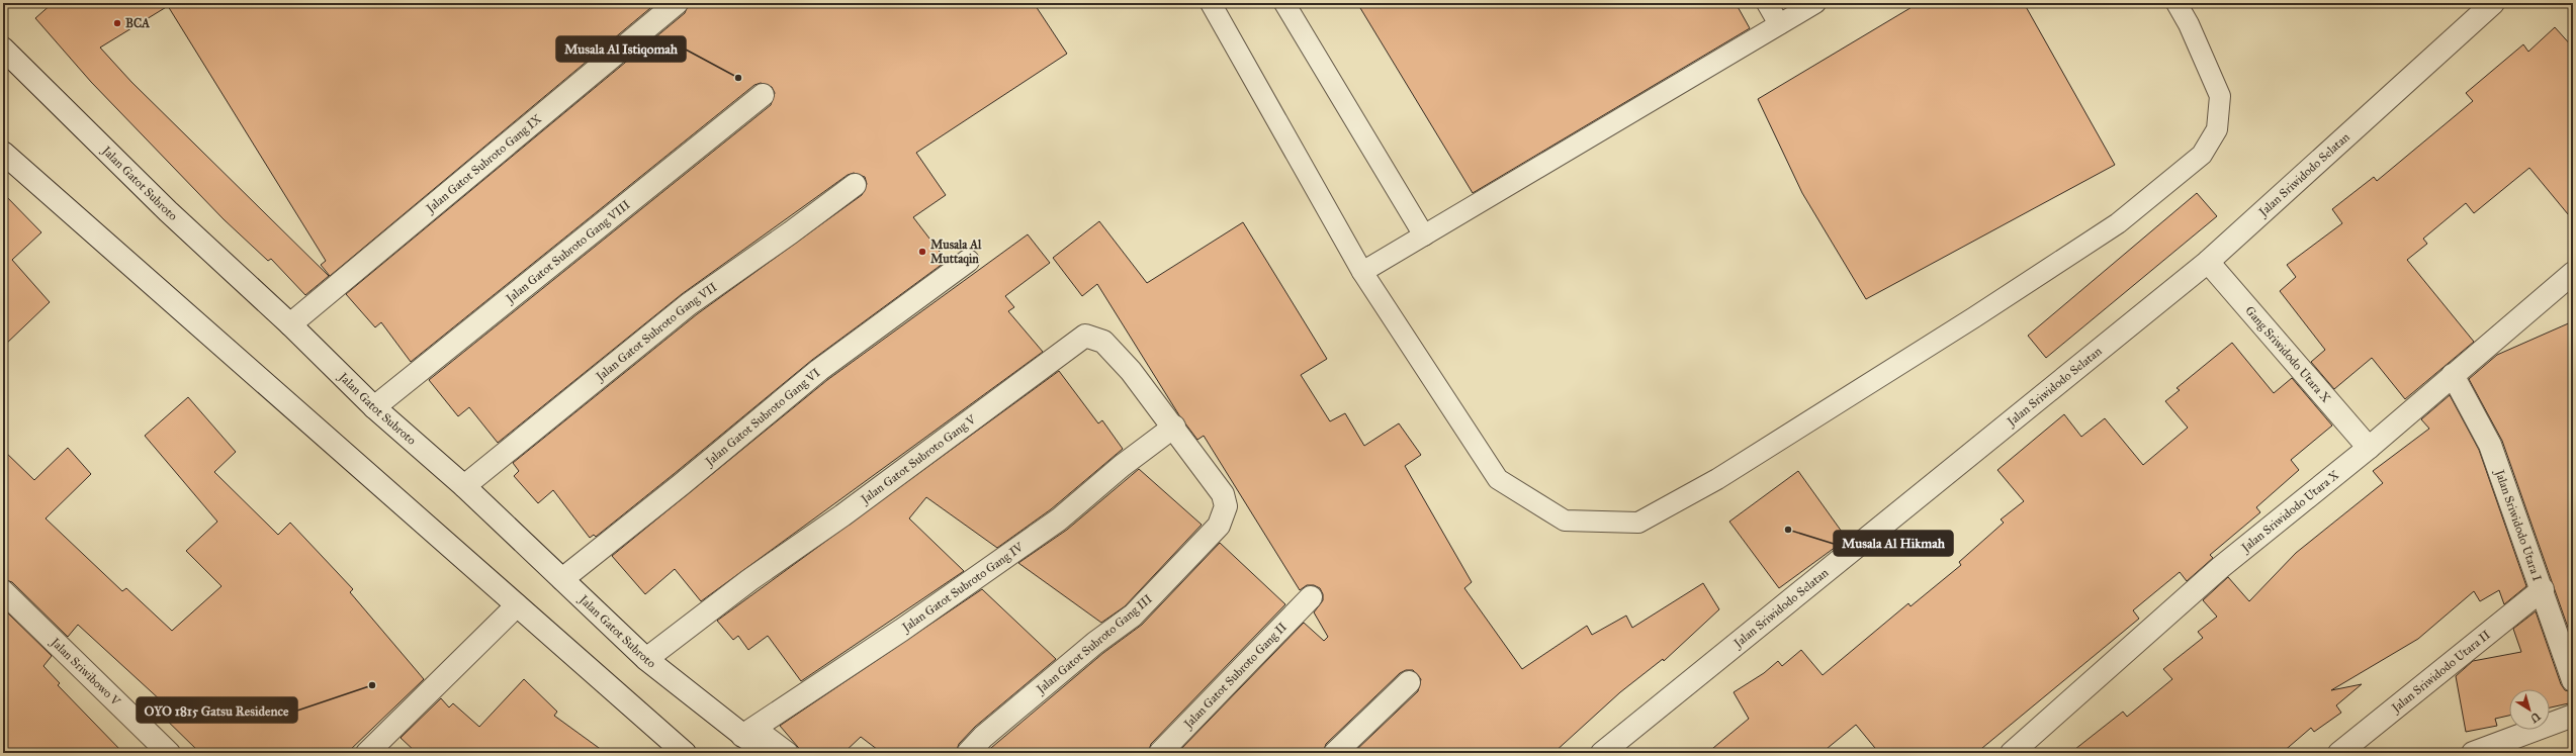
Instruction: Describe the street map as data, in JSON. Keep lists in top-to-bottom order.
{
  "streets": {
    "street": [
      "Jalan Gatot Subroto Gang IX",
      "Jalan Sriwidodo Selatan",
      "Jalan Gatot Subroto",
      "Jalan Gatot Subroto Gang VIII",
      "Jalan Gatot Subroto Gang VII",
      "Gang Sriwidodo Utara X",
      "Jalan Gatot Subroto Gang VI",
      "Jalan Gatot Subroto Gang V",
      "Jalan Sriwidodo Utara X",
      "Jalan Sriwidodo Utara I",
      "Jalan Gatot Subroto Gang IV",
      "Jalan Gatot Subroto Gang III",
      "Jalan Sriwidodo Utara II",
      "Jalan Sriwibowo V",
      "Jalan Gatot Subroto Gang II"
    ]
  },
  "crossings": [
    ["Jalan Gatot Subroto Gang IX", "Jalan Gatot Subroto"],
    ["Jalan Sriwidodo Selatan", "Gang Sriwidodo Utara X"],
    ["Jalan Gatot Subroto", "Jalan Gatot Subroto Gang VIII"],
    ["Jalan Gatot Subroto", "Jalan Gatot Subroto Gang VII"],
    ["Jalan Gatot Subroto", "Jalan Gatot Subroto Gang VI"],
    ["Jalan Gatot Subroto", "Jalan Gatot Subroto Gang V"],
    ["Jalan Gatot Subroto", "Jalan Gatot Subroto Gang IV"],
    ["Gang Sriwidodo Utara X", "Jalan Sriwidodo Utara X"],
    ["Jalan Gatot Subroto Gang V", "Jalan Gatot Subroto Gang IV"],
    ["Jalan Gatot Subroto Gang V", "Jalan Gatot Subroto Gang III"],
    ["Jalan Sriwidodo Utara X", "Jalan Sriwidodo Utara I"],
    ["Jalan Sriwidodo Utara I", "Jalan Sriwidodo Utara II"],
    ["Jalan Gatot Subroto Gang IV", "Jalan Gatot Subroto Gang III"]
  ],
  "places": [
    "BCA",
    "Musala Al Istiqomah",
    "Musala Al Muttaqin",
    "Musala Al Hikmah",
    "OYO 1815 Gatsu Residence"
  ],
  "north": "bottom right"
}
